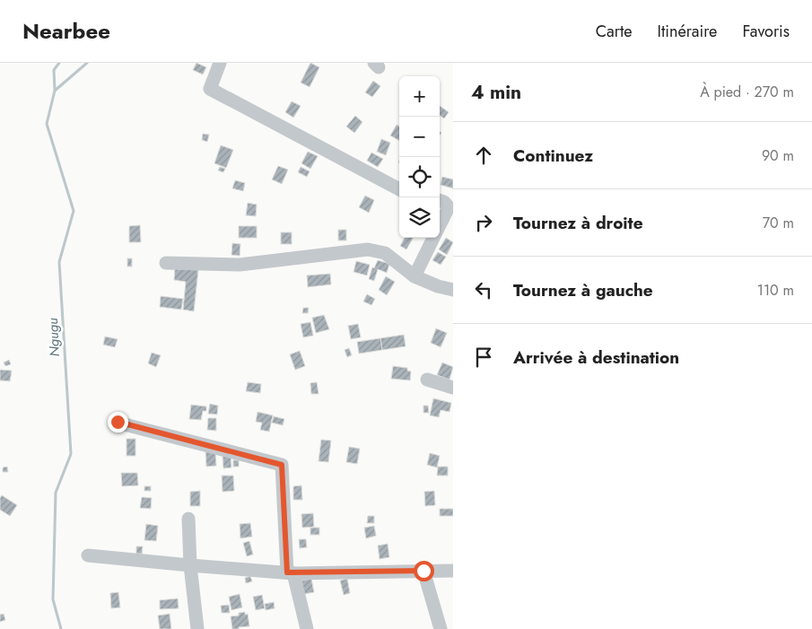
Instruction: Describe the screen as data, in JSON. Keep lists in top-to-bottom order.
{
  "water": ["Ngugu"],
  "page": {
    "header": "Nearbee",
    "nav": ["Carte", "Itinéraire", "Favoris"],
    "heading": ["4 min", "À pied · 270 m"],
    "map_buttons": ["+", "−"],
    "list": [
      ["Continuez", "90 m"],
      ["Tournez à droite", "70 m"],
      ["Tournez à gauche", "110 m"],
      "Arrivée à destination"
    ]
  }
}
